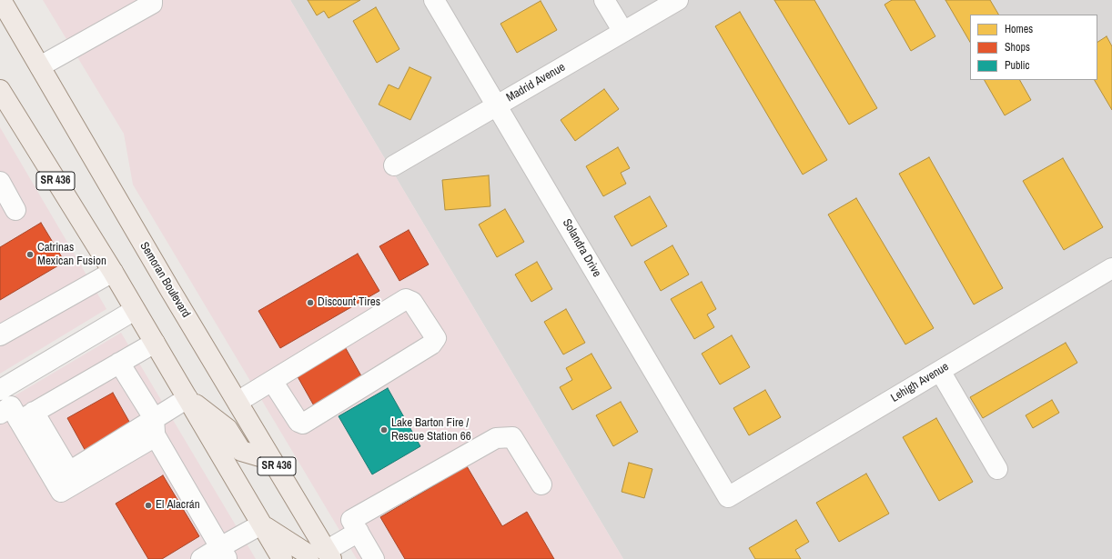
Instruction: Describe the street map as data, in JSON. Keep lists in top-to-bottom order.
{
  "streets": {
    "main road": ["SR 436", "Semoran Boulevard"],
    "street": ["Madrid Avenue", "Solandra Drive", "Lehigh Avenue"]
  },
  "crossings": [
    ["Madrid Avenue", "Solandra Drive"],
    ["Solandra Drive", "Lehigh Avenue"]
  ],
  "places": [
    "Catrinas Mexican Fusion",
    "Discount Tires",
    "Lake Barton Fire / Rescue Station 66",
    "El Alacrán"
  ],
  "legend": ["Homes", "Shops", "Public"]
}
